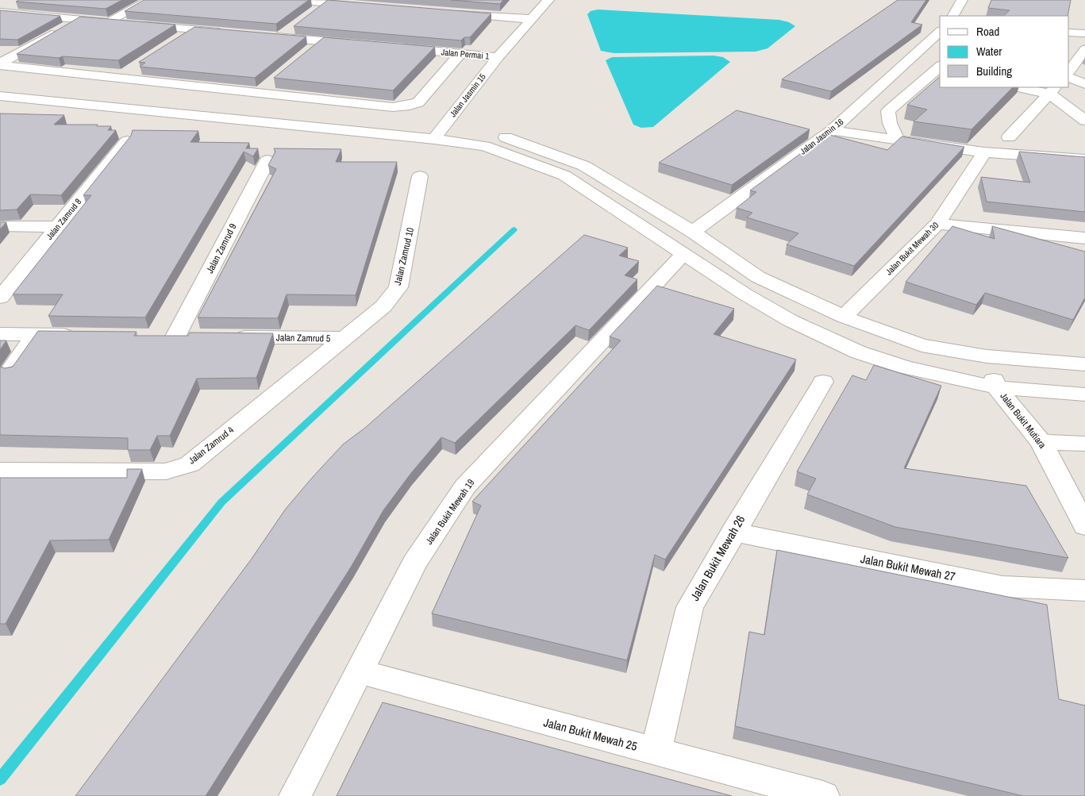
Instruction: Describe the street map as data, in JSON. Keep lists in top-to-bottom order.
{
  "streets": {
    "street": [
      "Jalan Permai 1",
      "Jalan Jasmin 15",
      "Jalan Jasmin 16",
      "Jalan Zamrud 8",
      "Jalan Zamrud 9",
      "Jalan Bukit Mewah 30",
      "Jalan Zamrud 10",
      "Jalan Zamrud 5",
      "Jalan Bukit Mutiara",
      "Jalan Zamrud 4",
      "Jalan Bukit Mewah 19",
      "Jalan Bukit Mewah 26",
      "Jalan Bukit Mewah 27",
      "Jalan Bukit Mewah 25"
    ]
  },
  "crossings": [
    ["Jalan Permai 1", "Jalan Jasmin 15"],
    ["Jalan Jasmin 16", "Jalan Bukit Mewah 19"],
    ["Jalan Zamrud 10", "Jalan Zamrud 5"],
    ["Jalan Zamrud 10", "Jalan Zamrud 4"],
    ["Jalan Zamrud 5", "Jalan Zamrud 4"],
    ["Jalan Bukit Mewah 19", "Jalan Bukit Mewah 25"],
    ["Jalan Bukit Mewah 26", "Jalan Bukit Mewah 27"],
    ["Jalan Bukit Mewah 26", "Jalan Bukit Mewah 25"]
  ],
  "legend": ["Road", "Water", "Building"]
}
